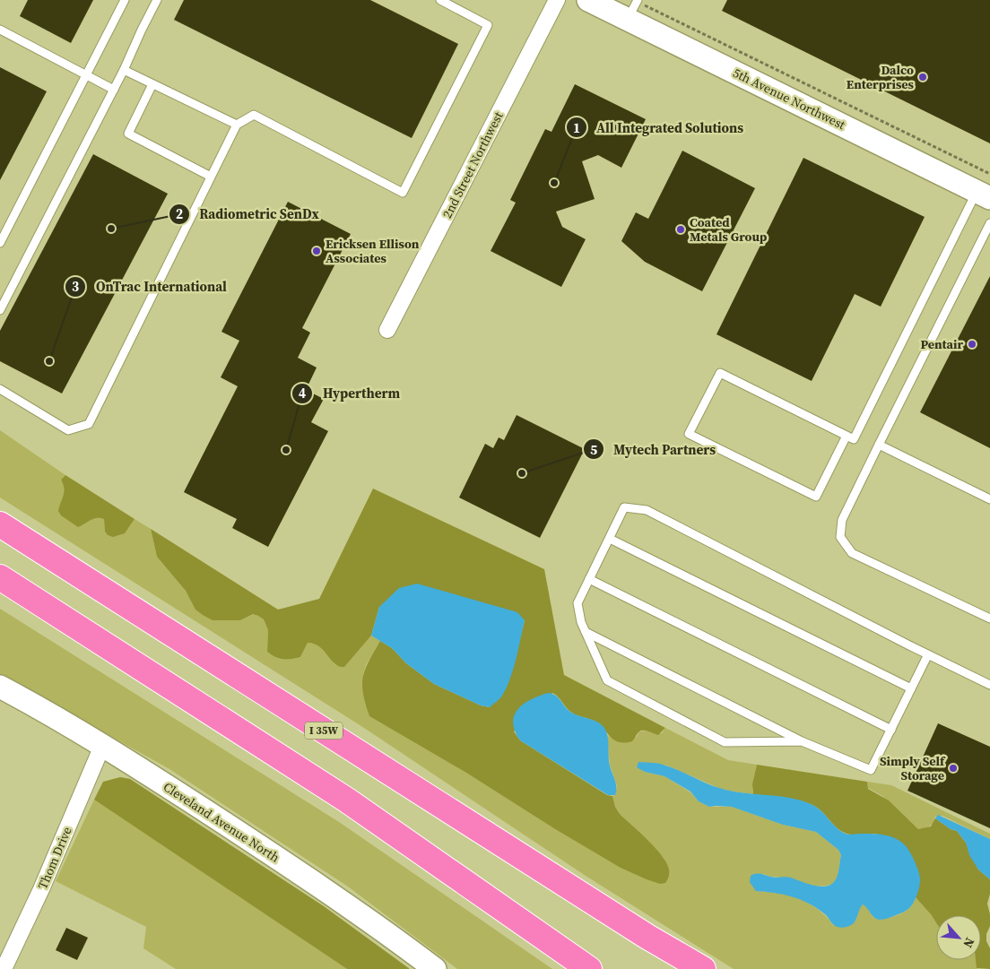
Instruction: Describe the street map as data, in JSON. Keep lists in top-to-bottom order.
{
  "streets": {
    "highway": ["I 35W"],
    "street": [
      "5th Avenue Northwest",
      "2nd Street Northwest",
      "Cleveland Avenue North",
      "Thom Drive"
    ]
  },
  "crossings": [
    ["Cleveland Avenue North", "Thom Drive"]
  ],
  "places": [
    "Dalco Enterprises",
    "All Integrated Solutions",
    "Radiometric SenDx",
    "Coated Metals Group",
    "Ericksen Ellison Associates",
    "Pentair",
    "OnTrac International",
    "Hypertherm",
    "Mytech Partners",
    "Simply Self Storage"
  ],
  "north": "bottom right"
}
